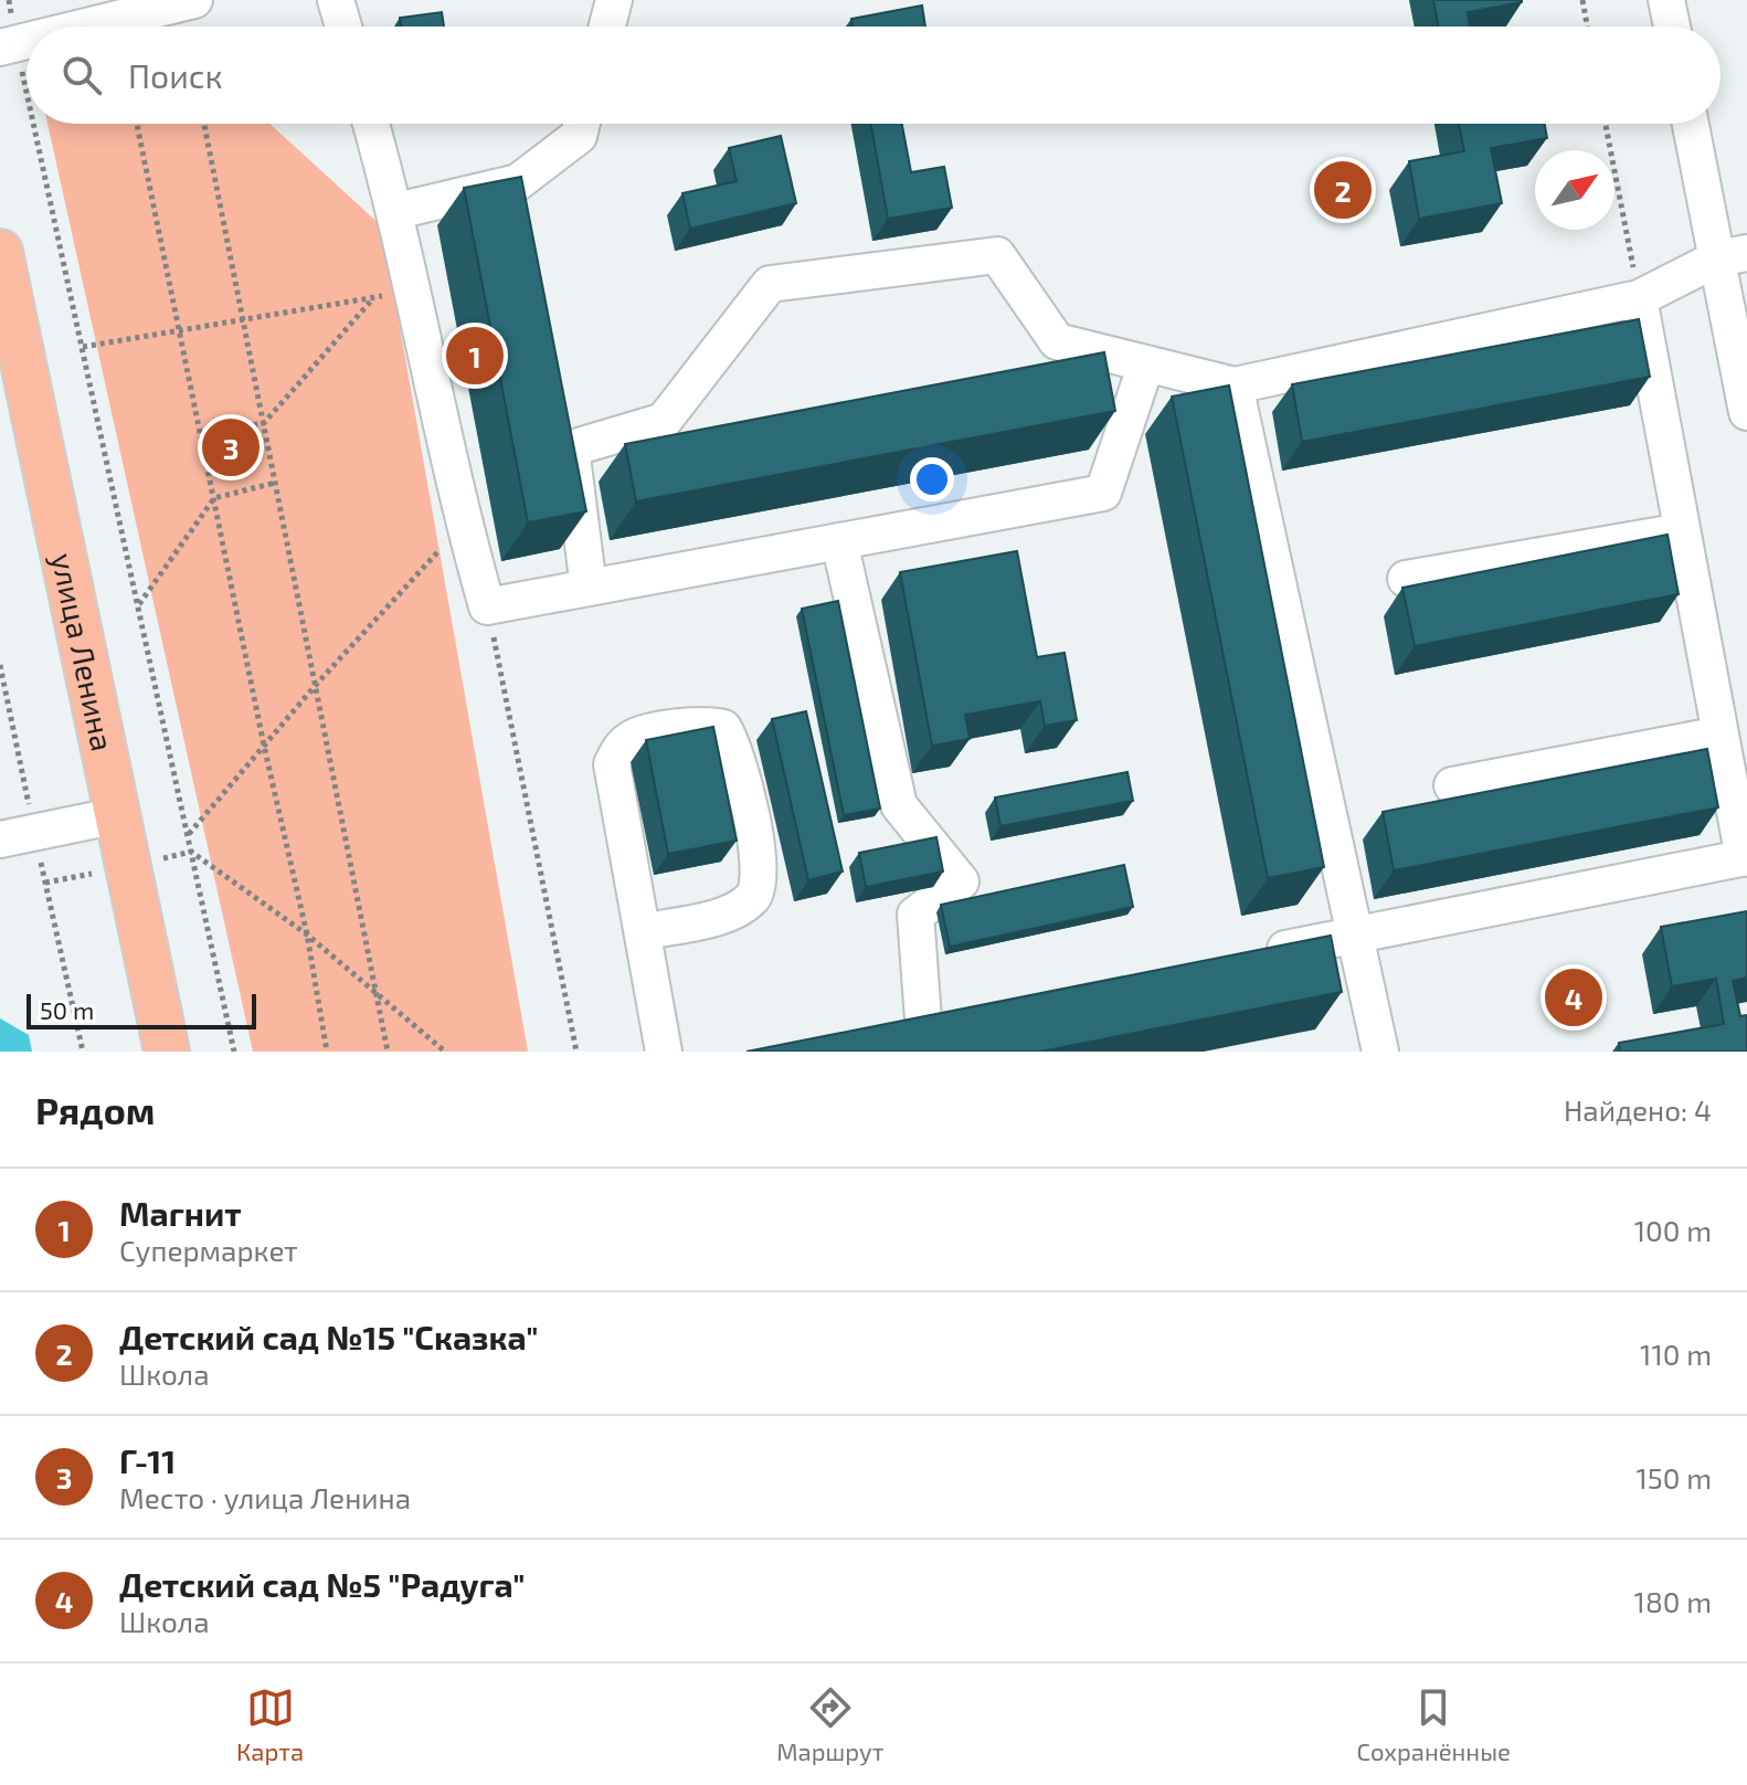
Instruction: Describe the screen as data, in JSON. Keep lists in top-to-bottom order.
{
  "streets": {
    "main road": ["улица Ленина"]
  },
  "scale_bar": "50 m",
  "north": "top right",
  "page": {
    "search": "Поиск",
    "pins": [
      "2",
      "1",
      "3",
      "4"
    ],
    "scale": "50 m",
    "heading": ["Рядом", "Найдено: 4"],
    "list": [
      {
        "mark": "1",
        "name": "Магнит",
        "note": "Супермаркет",
        "value": "100 m"
      },
      {
        "mark": "2",
        "name": "Детский сад №15 \"Сказка\"",
        "note": "Школа",
        "value": "110 m"
      },
      {
        "mark": "3",
        "name": "Г-11",
        "note": "Место · улица Ленина",
        "value": "150 m"
      },
      {
        "mark": "4",
        "name": "Детский сад №5 \"Радуга\"",
        "note": "Школа",
        "value": "180 m"
      }
    ],
    "nav": ["Карта", "Маршрут", "Сохранённые"]
  }
}
